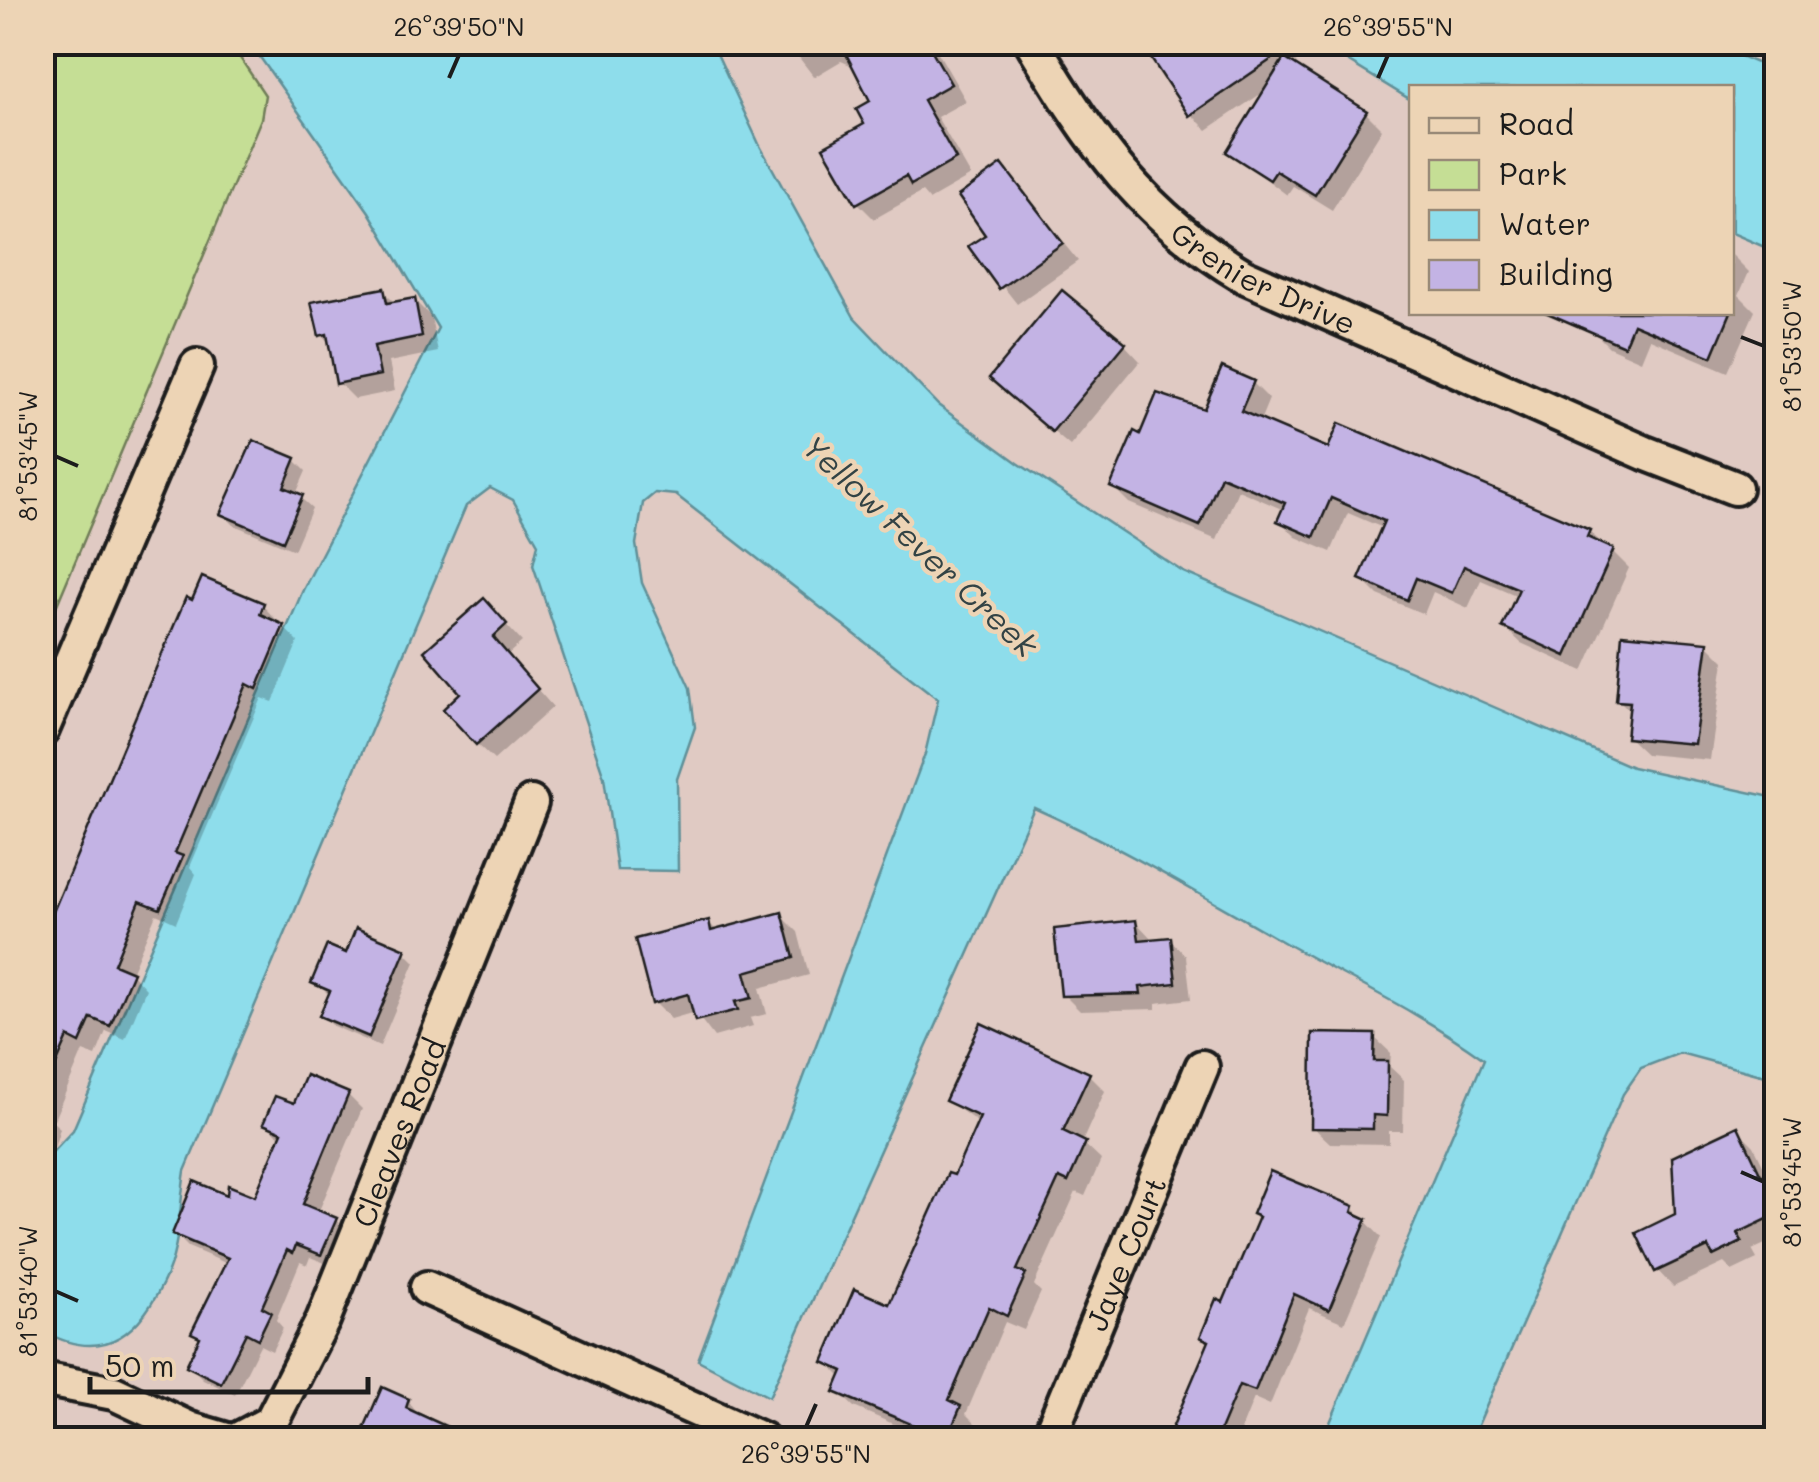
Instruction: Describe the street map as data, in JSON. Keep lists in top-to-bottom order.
{
  "streets": {
    "street": ["Grenier Drive", "Cleaves Road", "Jaye Court"]
  },
  "water": ["Yellow Fever Creek"],
  "legend": [
    "Road",
    "Park",
    "Water",
    "Building"
  ],
  "scale_bar": "50 m",
  "coordinates": [
    "26°39'50\"N",
    "26°39'55\"N",
    "81°53'50\"W",
    "81°53'45\"W",
    "81°53'40\"W"
  ]
}
